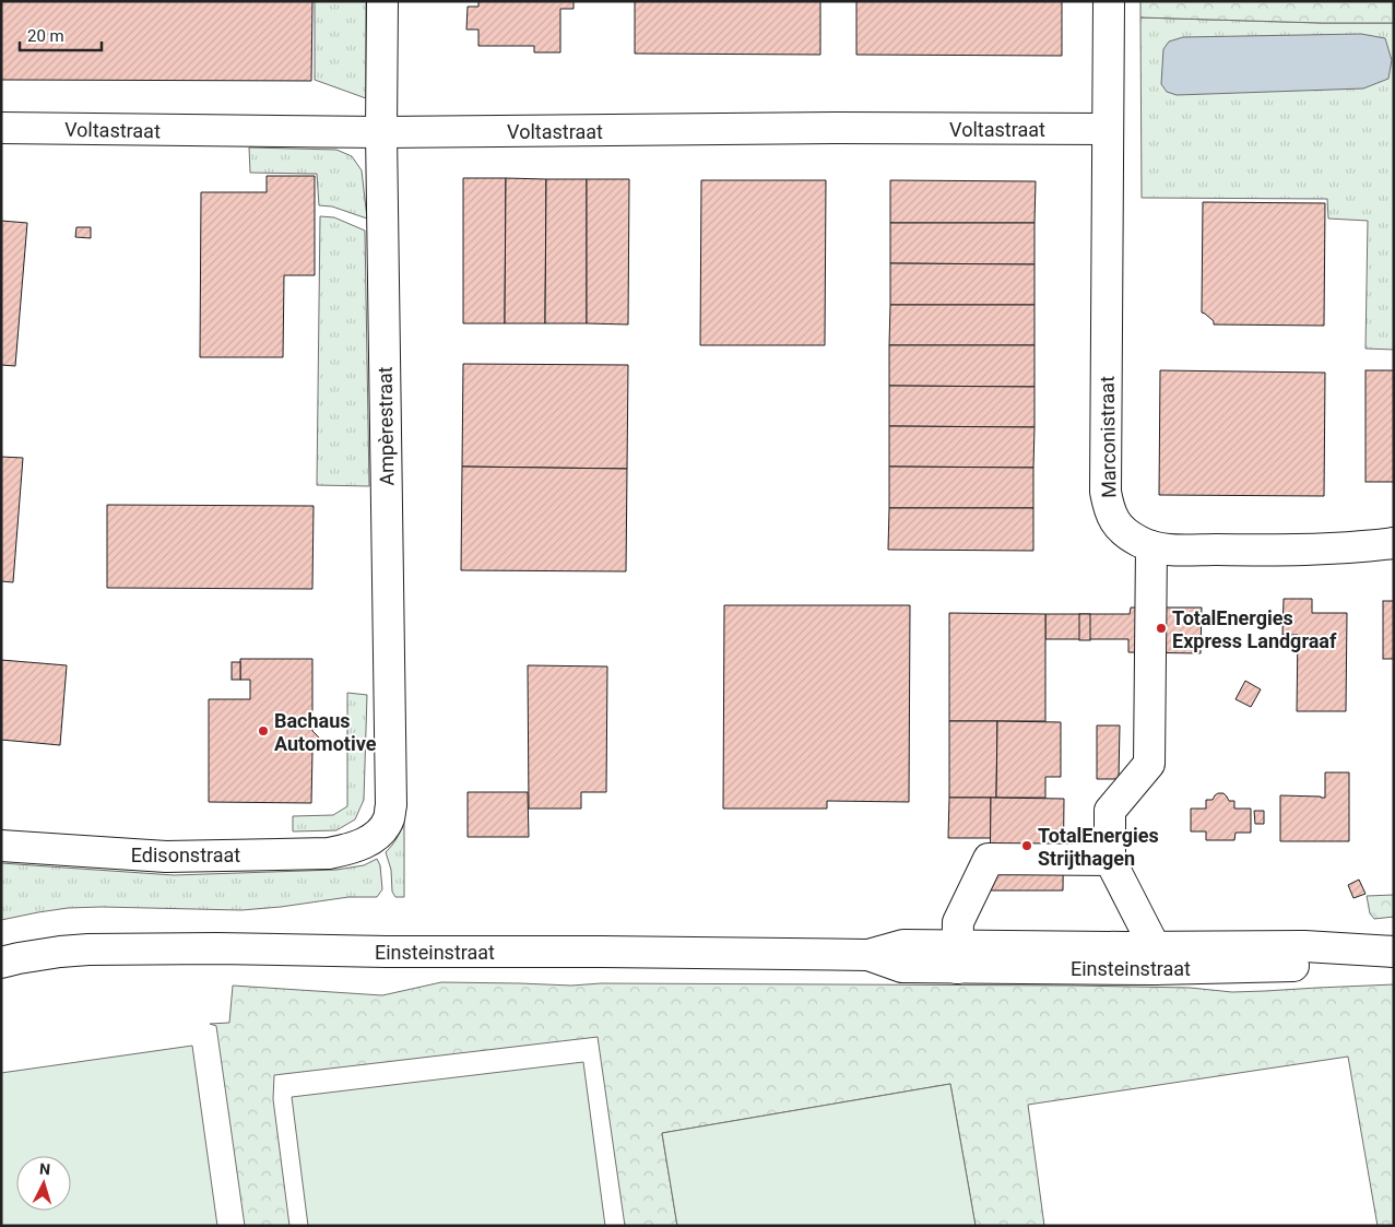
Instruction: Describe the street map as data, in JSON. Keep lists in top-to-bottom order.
{
  "streets": {
    "street": [
      "Voltastraat",
      "Ampèrestraat",
      "Marconistraat",
      "Edisonstraat",
      "Einsteinstraat"
    ]
  },
  "crossings": [
    ["Voltastraat", "Ampèrestraat"],
    ["Voltastraat", "Marconistraat"],
    ["Ampèrestraat", "Edisonstraat"]
  ],
  "places": ["TotalEnergies Express Landgraaf", "Bachaus Automotive", "TotalEnergies Strijthagen"],
  "scale_bar": "20 m",
  "north": "top"
}
